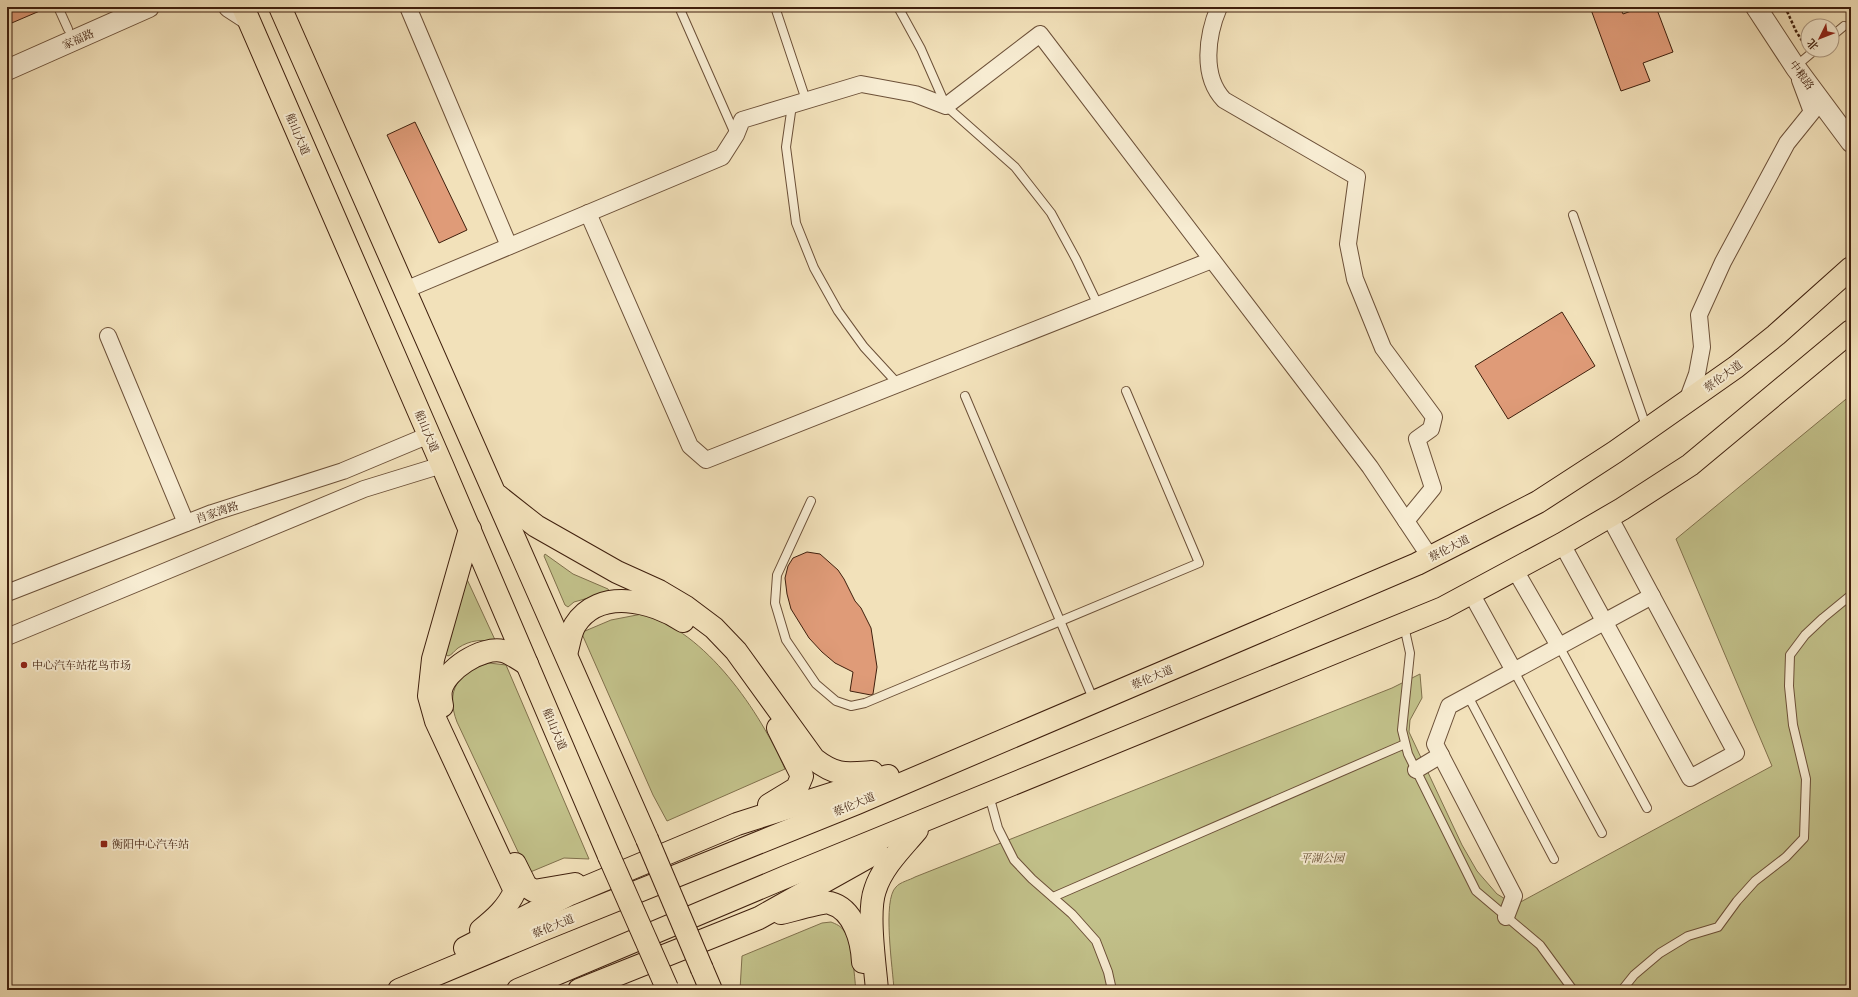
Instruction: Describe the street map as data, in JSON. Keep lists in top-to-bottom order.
{
  "streets": {
    "highway": ["船山大道", "蔡伦大道"],
    "street": ["家福路", "中粮路", "肖家湾路"]
  },
  "crossings": [
    ["船山大道", "肖家湾路"]
  ],
  "parks": ["平湖公园"],
  "places": {
    "other": ["中心汽车站花鸟市场"],
    "transit": ["衡阳中心汽车站"]
  },
  "north": "bottom left"
}
